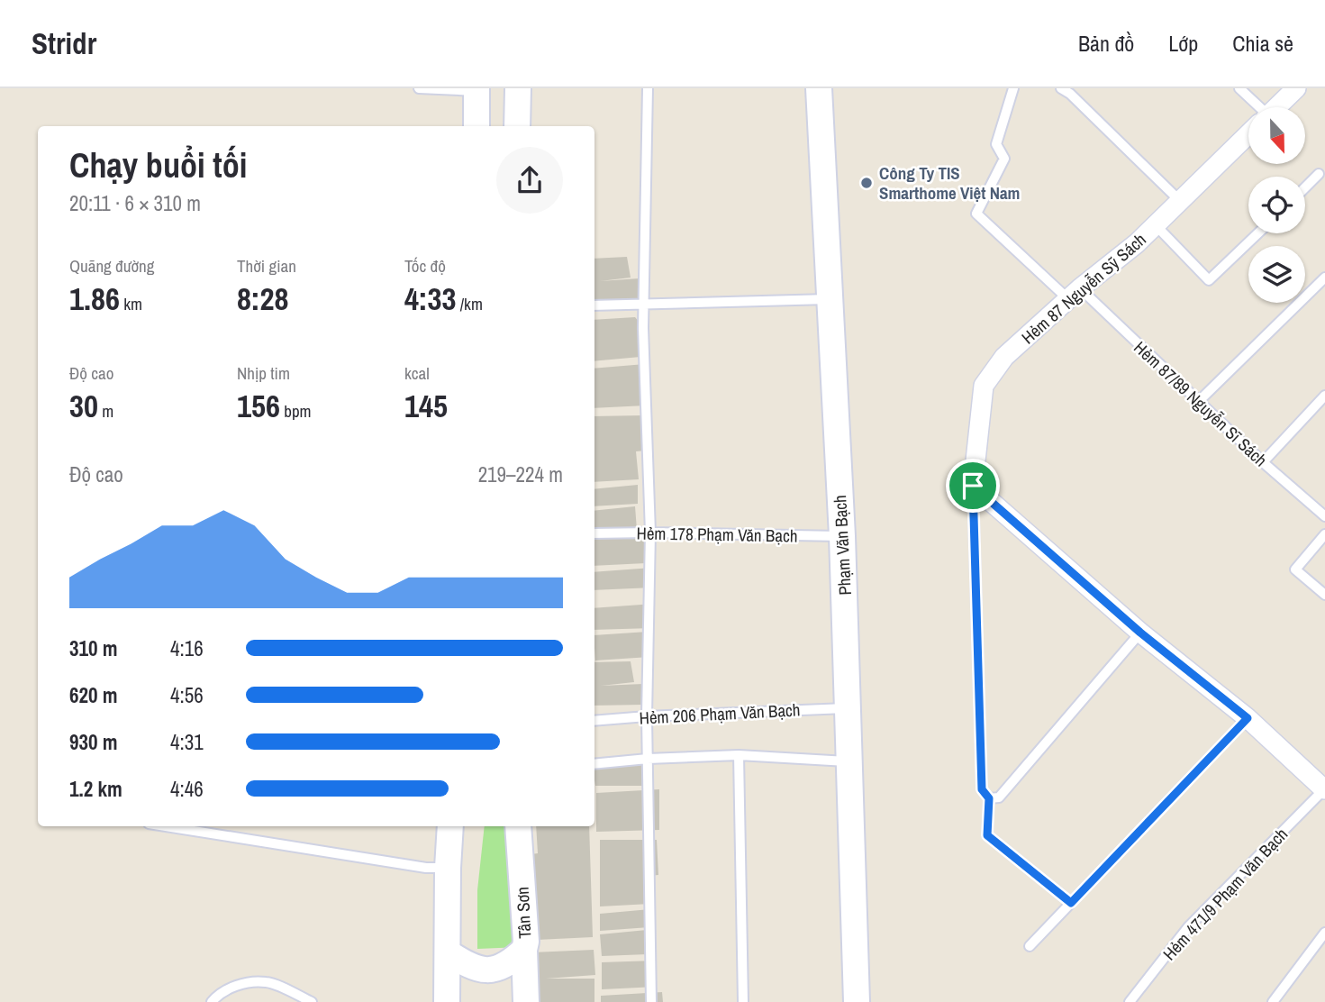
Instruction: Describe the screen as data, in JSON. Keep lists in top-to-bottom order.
{
  "streets": {
    "street": ["Hẻm 87 Nguyễn Sỹ Sách", "Phạm Văn Bạch", "Tân Sơn"],
    "lane": [
      "Hẻm 87/89 Nguyễn Sĩ Sách",
      "Hẻm 178 Phạm Văn Bạch",
      "Hẻm 206 Phạm Văn Bạch",
      "Hẻm 471/9 Phạm Văn Bạch"
    ]
  },
  "crossings": [
    ["Hẻm 87 Nguyễn Sỹ Sách", "Hẻm 87/89 Nguyễn Sĩ Sách"],
    ["Hẻm 178 Phạm Văn Bạch", "Phạm Văn Bạch"],
    ["Phạm Văn Bạch", "Hẻm 206 Phạm Văn Bạch"]
  ],
  "places": ["Công Ty TIS Smarthome Việt Nam"],
  "north": "bottom",
  "page": {
    "header": "Stridr",
    "nav": ["Bản đồ", "Lớp", "Chia sẻ"],
    "heading": ["Chạy buổi tối", "20:11 · 6 × 310 m"],
    "stats": [
      ["Quãng đường", "1.86 km"],
      ["Thời gian", "8:28"],
      ["Tốc độ", "4:33 /km"],
      ["Độ cao", "30 m"],
      ["Nhịp tim", "156 bpm"],
      ["kcal", "145"]
    ],
    "chart": ["Độ cao", "219–224 m"],
    "list": [
      {
        "name": "310 m",
        "note": "4:16"
      },
      {
        "name": "620 m",
        "note": "4:56"
      },
      {
        "name": "930 m",
        "note": "4:31"
      },
      {
        "name": "1.2 km",
        "note": "4:46"
      }
    ]
  }
}
